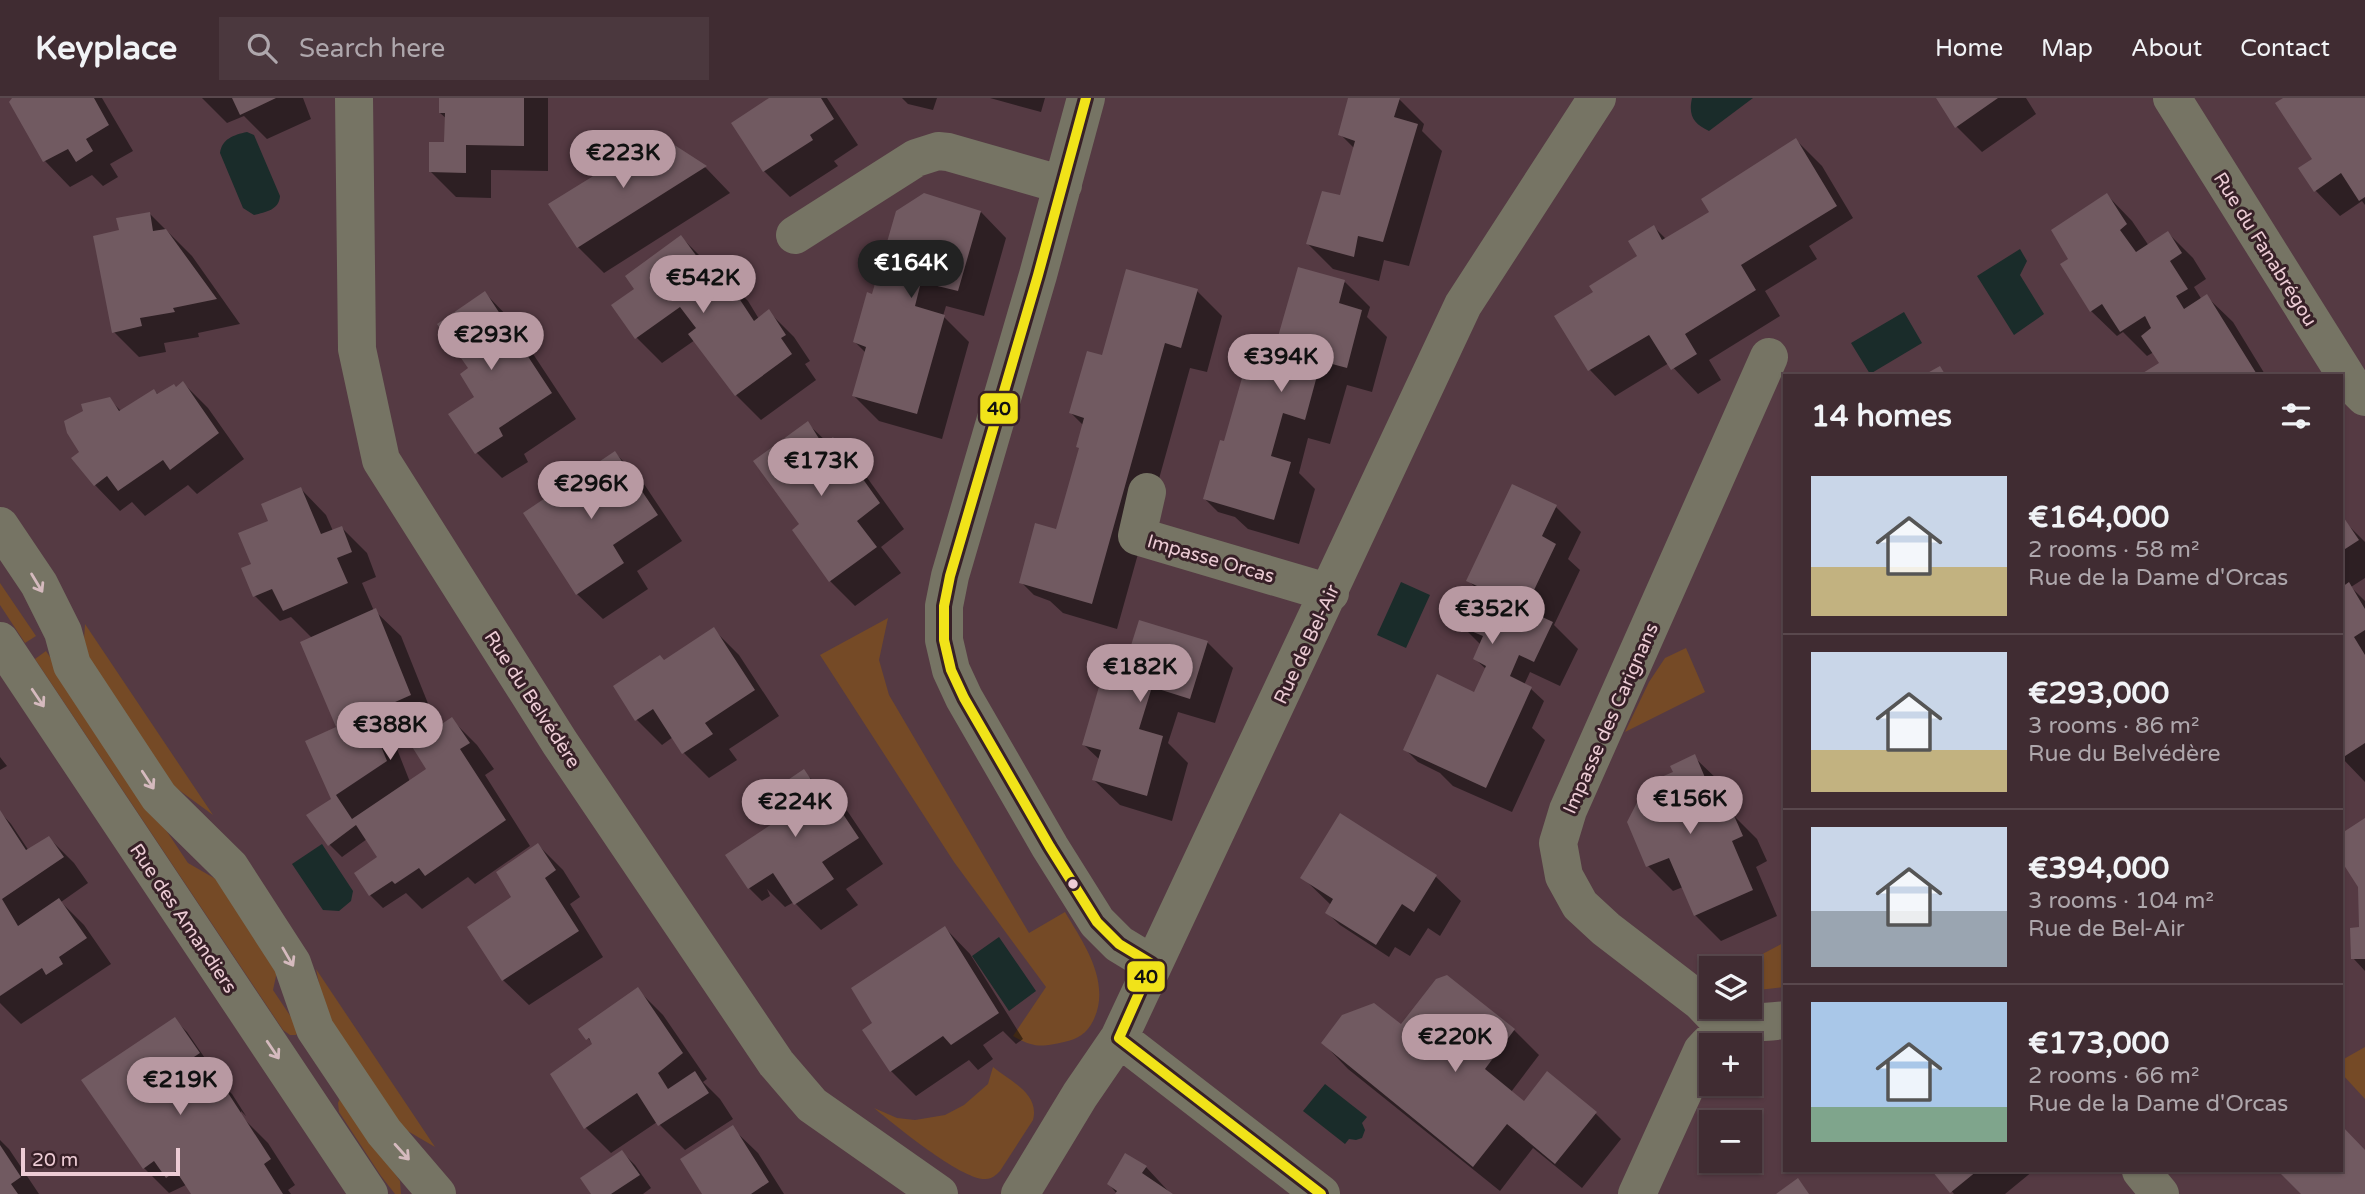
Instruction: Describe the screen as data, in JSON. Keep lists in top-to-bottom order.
{
  "streets": {
    "street": [
      "Rue du Fanabrégou",
      "Impasse Orcas",
      "Rue de Bel-Air",
      "Rue du Belvédère",
      "Impasse des Carignans",
      "Rue des Amandiers"
    ]
  },
  "crossings": [
    ["Impasse Orcas", "Rue de Bel-Air"]
  ],
  "lines": ["transit line 40"],
  "scale_bar": "20 m",
  "page": {
    "header": "Keyplace",
    "search": "Search here",
    "nav": [
      "Home",
      "Map",
      "About",
      "Contact"
    ],
    "price": [
      "€223K",
      "€164K",
      "€542K",
      "€293K",
      "€394K",
      "€173K",
      "€296K",
      "€352K",
      "€182K",
      "€388K",
      "€156K",
      "€224K",
      "€220K",
      "€219K"
    ],
    "heading": "14 homes",
    "list": [
      {
        "name": "€164,000",
        "note": "2 rooms · 58 m² · Rue de la Dame d'Orcas"
      },
      {
        "name": "€293,000",
        "note": "3 rooms · 86 m² · Rue du Belvédère"
      },
      {
        "name": "€394,000",
        "note": "3 rooms · 104 m² · Rue de Bel-Air"
      },
      {
        "name": "€173,000",
        "note": "2 rooms · 66 m² · Rue de la Dame d'Orcas"
      }
    ],
    "map_buttons": ["+", "−"],
    "scale": "20 m"
  }
}
